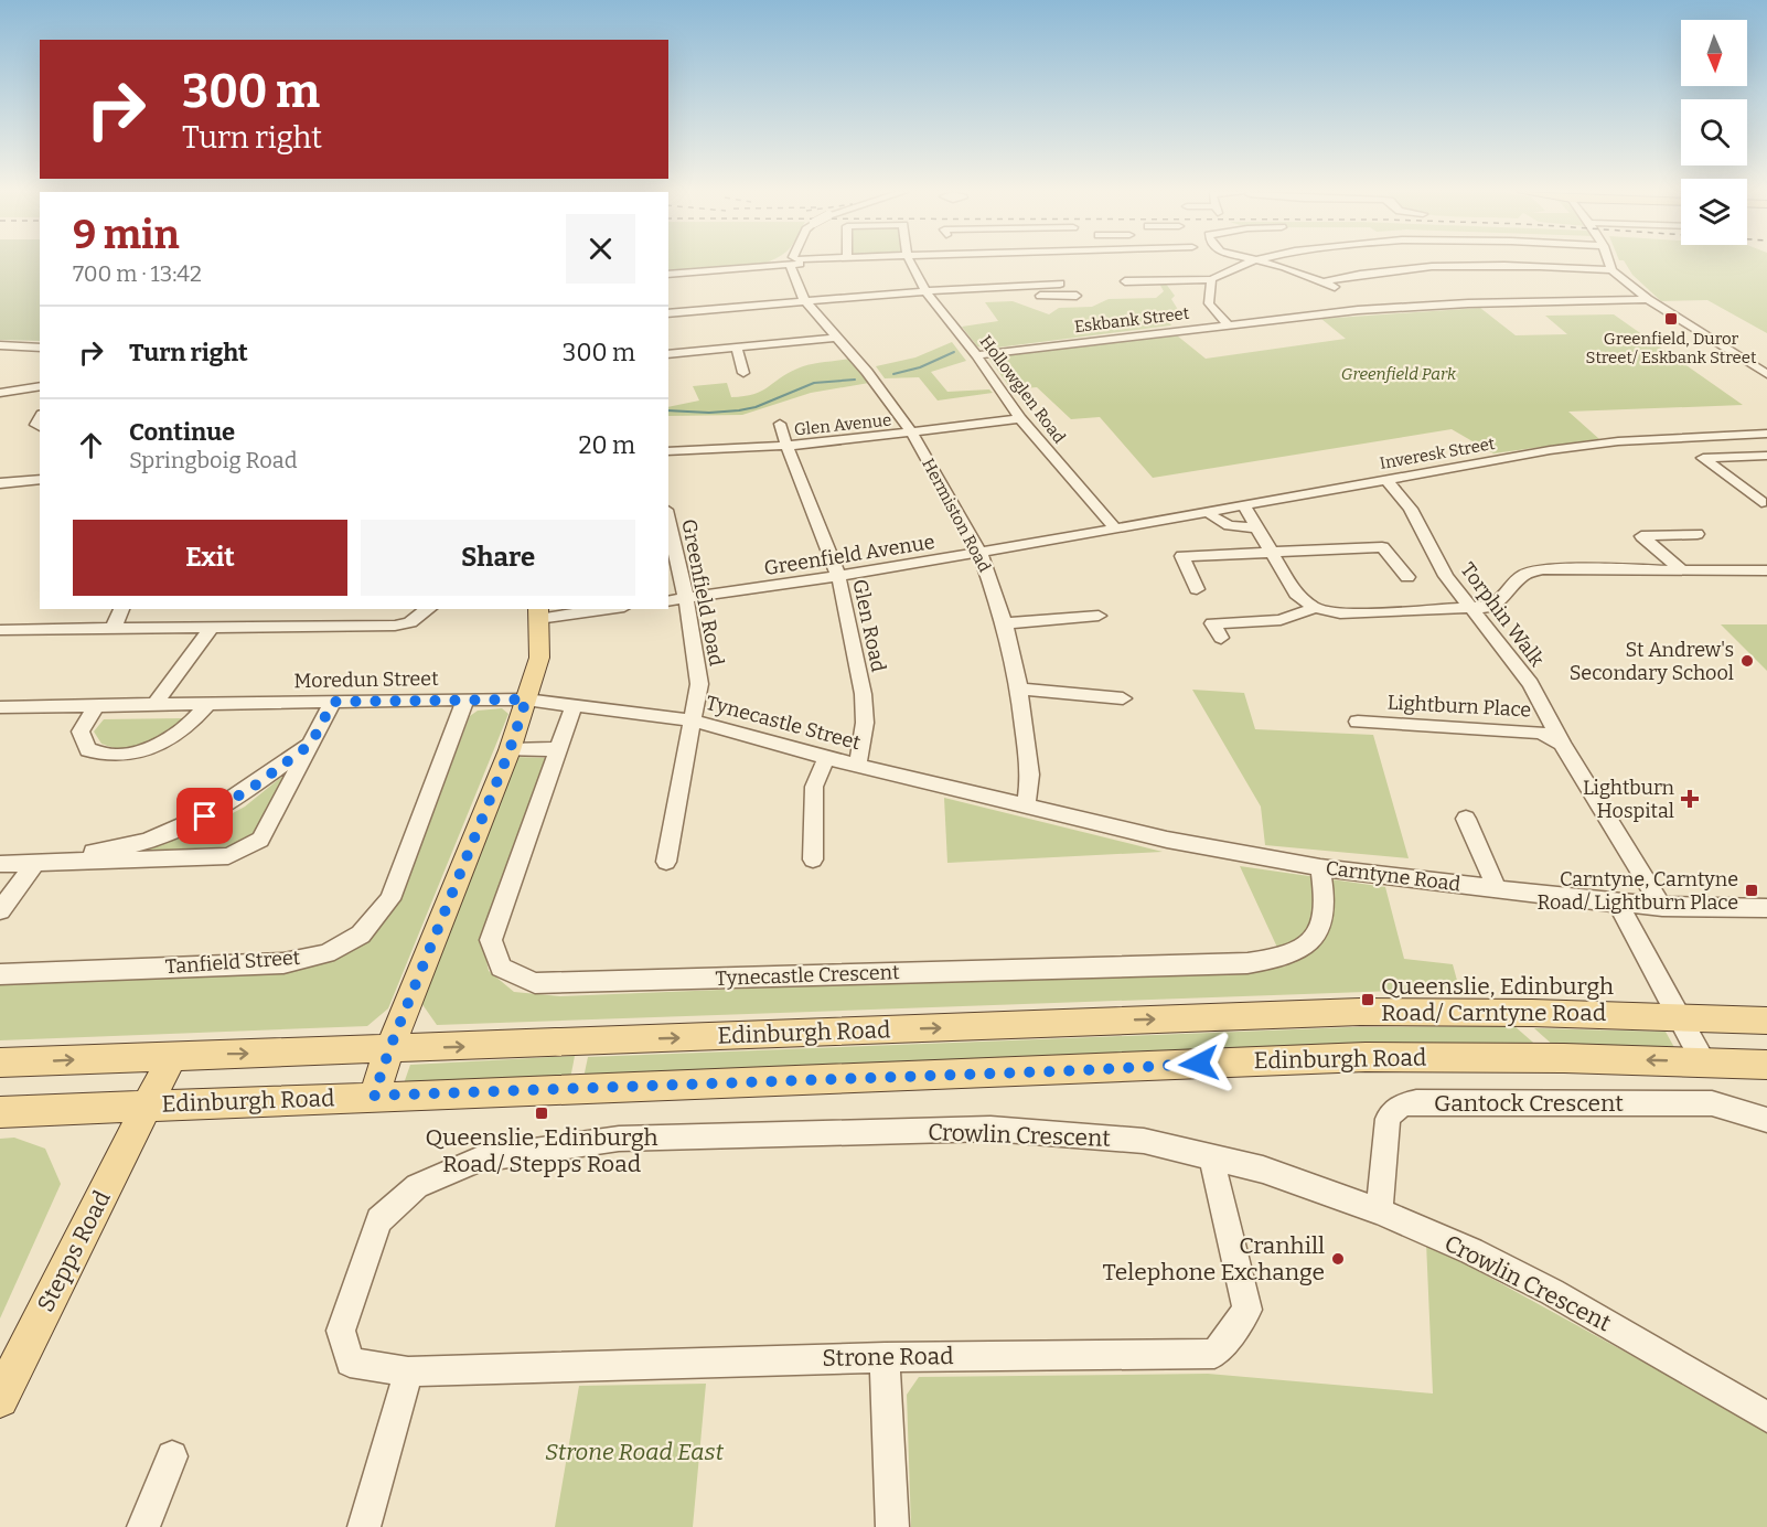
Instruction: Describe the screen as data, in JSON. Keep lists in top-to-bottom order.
{
  "streets": {
    "main road": ["Edinburgh Road", "Stepps Road"],
    "street": [
      "Eskbank Street",
      "Hollowglen Road",
      "Glen Avenue",
      "Inveresk Street",
      "Hermiston Road",
      "Greenfield Avenue",
      "Greenfield Road",
      "Torphin Walk",
      "Glen Road",
      "Moredun Street",
      "Lightburn Place",
      "Tynecastle Street",
      "Carntyne Road",
      "Tanfield Street",
      "Tynecastle Crescent",
      "Gantock Crescent",
      "Crowlin Crescent",
      "Strone Road"
    ]
  },
  "crossings": [
    ["Eskbank Street", "Hollowglen Road"],
    ["Hollowglen Road", "Glen Avenue"],
    ["Hollowglen Road", "Inveresk Street"],
    ["Hollowglen Road", "Greenfield Avenue"],
    ["Glen Avenue", "Hermiston Road"],
    ["Glen Avenue", "Glen Road"],
    ["Inveresk Street", "Greenfield Avenue"],
    ["Inveresk Street", "Torphin Walk"],
    ["Hermiston Road", "Greenfield Avenue"],
    ["Hermiston Road", "Tynecastle Street"],
    ["Hermiston Road", "Carntyne Road"],
    ["Greenfield Avenue", "Greenfield Road"],
    ["Greenfield Avenue", "Glen Road"],
    ["Greenfield Road", "Tynecastle Street"],
    ["Torphin Walk", "Lightburn Place"],
    ["Glen Road", "Tynecastle Street"],
    ["Moredun Street", "Tynecastle Street"],
    ["Moredun Street", "Tanfield Street"],
    ["Tynecastle Street", "Carntyne Road"],
    ["Tynecastle Street", "Tynecastle Crescent"],
    ["Carntyne Road", "Tynecastle Crescent"],
    ["Edinburgh Road", "Stepps Road"],
    ["Gantock Crescent", "Crowlin Crescent"],
    ["Crowlin Crescent", "Strone Road"]
  ],
  "parks": ["Greenfield Park", "Strone Road East"],
  "places": {
    "transit": [
      "Greenfield, Duror Street/ Eskbank Street",
      "Carntyne, Carntyne Road/ Lightburn Place",
      "Queenslie, Edinburgh Road/ Carntyne Road",
      "Queenslie, Edinburgh Road/ Stepps Road"
    ],
    "other": ["St Andrew's Secondary School", "Cranhill Telephone Exchange"],
    "health": ["Lightburn Hospital"]
  },
  "north": "bottom",
  "page": {
    "turn": ["300 m", "Turn right"],
    "heading": ["9 min", "700 m · 13:42"],
    "list": [
      {
        "name": "Turn right",
        "value": "300 m"
      },
      {
        "name": "Continue",
        "note": "Springboig Road",
        "value": "20 m"
      }
    ],
    "buttons": ["Exit", "Share"]
  }
}
